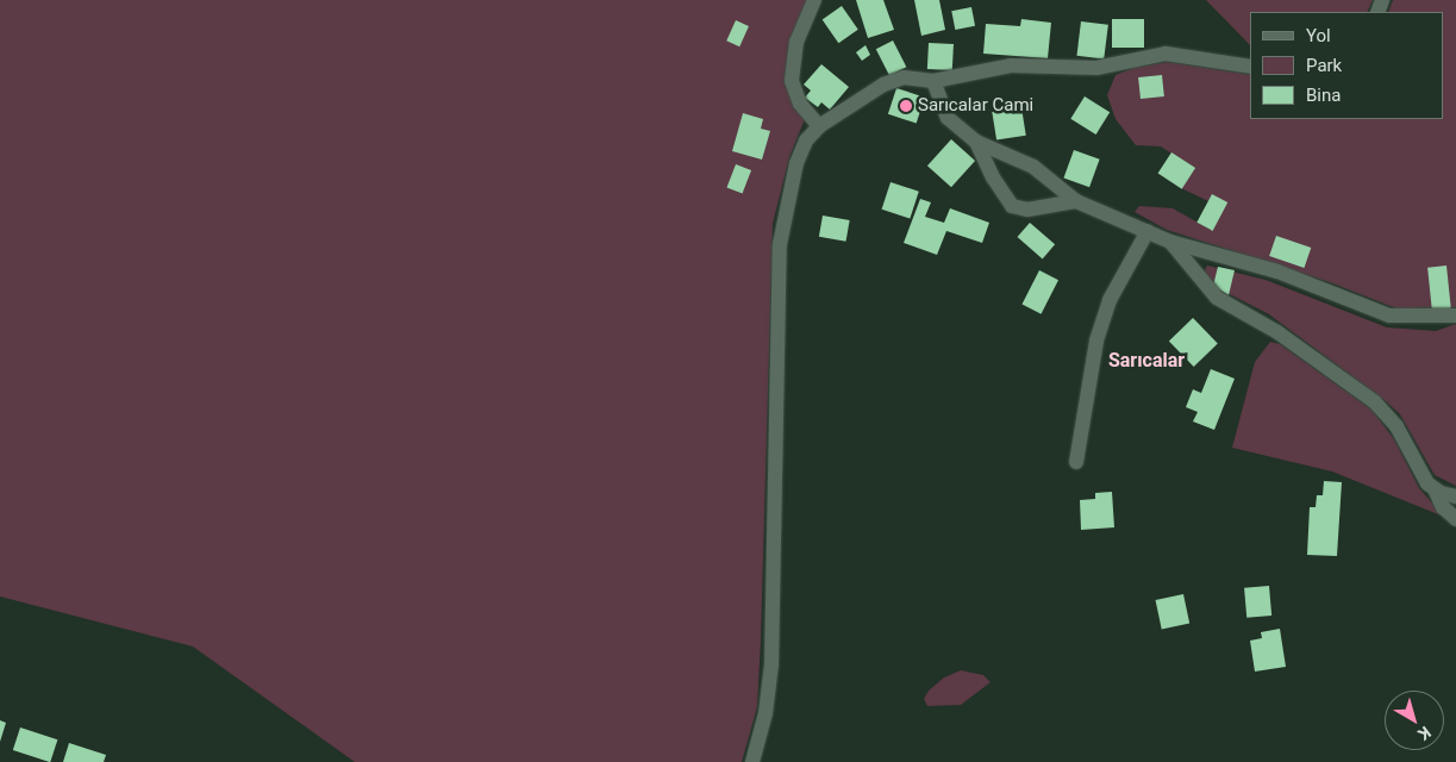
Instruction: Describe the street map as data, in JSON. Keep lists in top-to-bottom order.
{
  "districts": ["Sarıcalar"],
  "places": ["Sarıcalar Cami"],
  "legend": ["Yol", "Park", "Bina"],
  "north": "bottom right"
}
